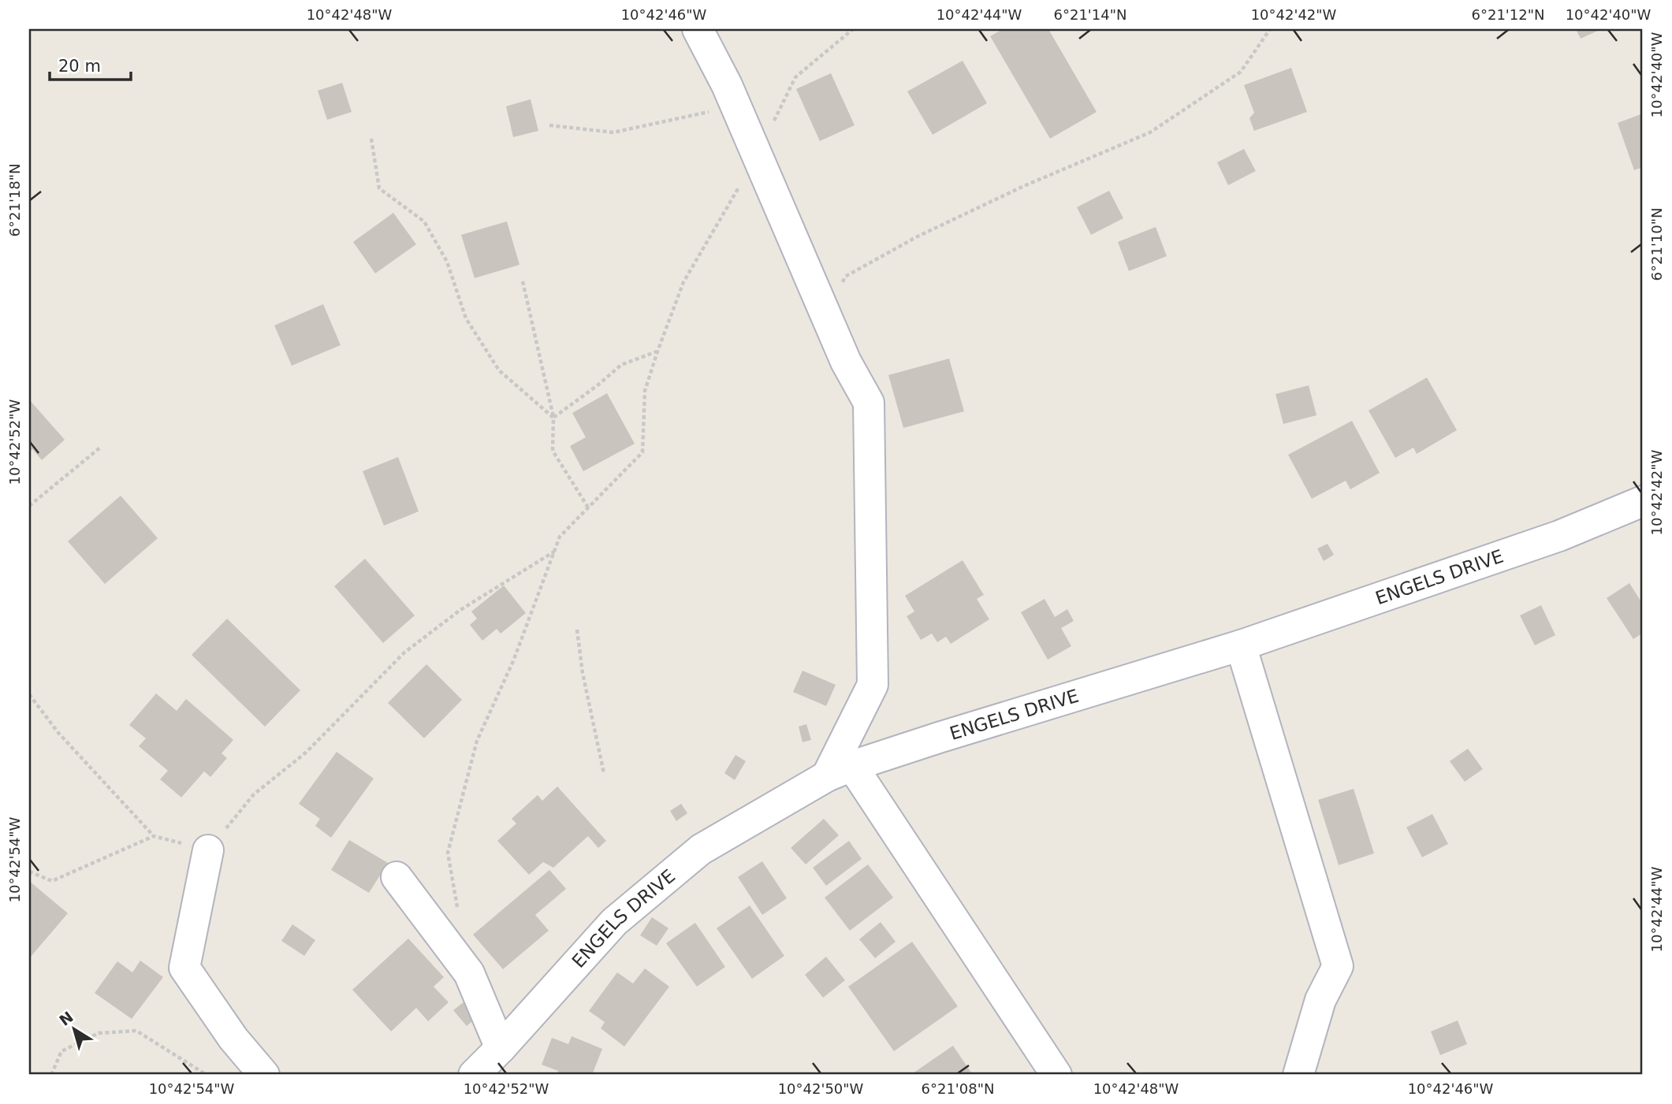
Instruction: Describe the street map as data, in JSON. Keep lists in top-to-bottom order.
{
  "streets": {
    "street": ["ENGELS DRIVE"]
  },
  "scale_bar": "20 m",
  "north": "top left",
  "coordinates": [
    "10°42'48\"W",
    "10°42'46\"W",
    "10°42'44\"W",
    "6°21'14\"N",
    "10°42'42\"W",
    "6°21'12\"N",
    "10°42'40\"W",
    "6°21'18\"N",
    "6°21'10\"N",
    "10°42'52\"W",
    "10°42'54\"W",
    "10°42'50\"W",
    "6°21'08\"N"
  ]
}
